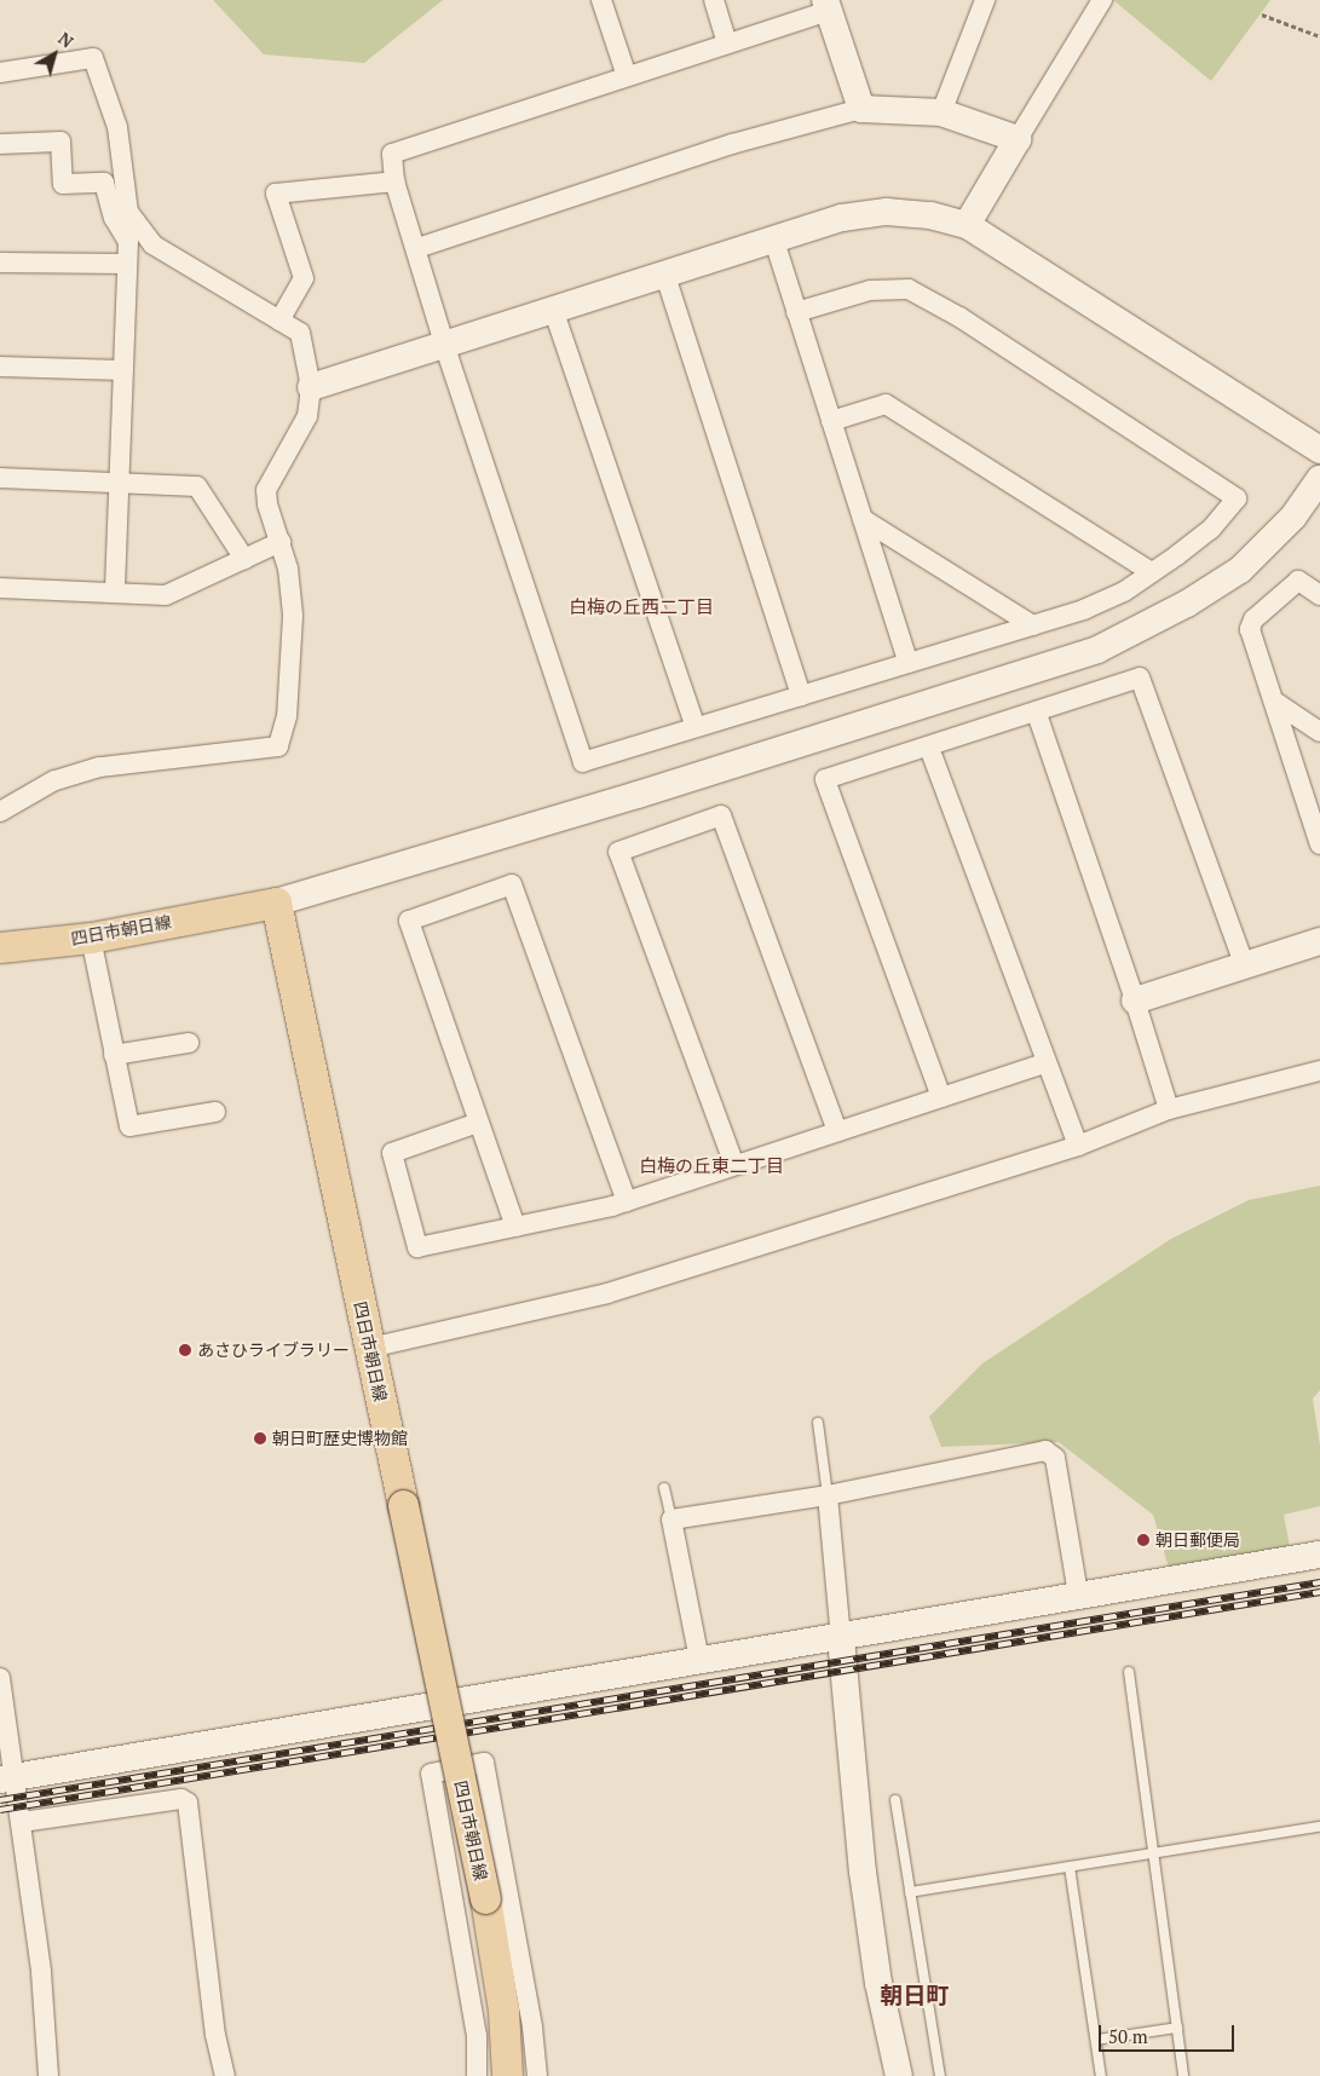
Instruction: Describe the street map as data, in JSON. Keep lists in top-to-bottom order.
{
  "streets": {
    "main road": ["四日市朝日線"]
  },
  "districts": ["白梅の丘西二丁目", "白梅の丘東二丁目", "朝日町"],
  "places": ["あさひライブラリー", "朝日町歴史博物館", "朝日郵便局"],
  "scale_bar": "50 m",
  "north": "top right"
}
